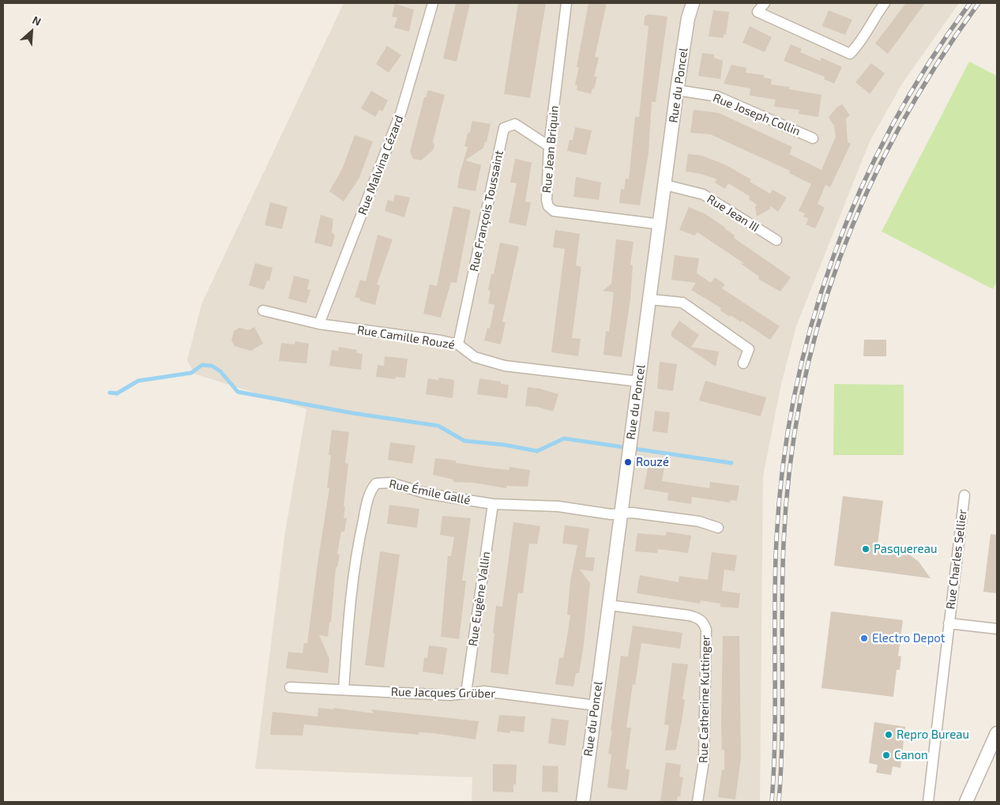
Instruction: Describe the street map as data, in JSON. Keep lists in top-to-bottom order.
{
  "streets": {
    "street": [
      "Rue du Poncel",
      "Rue Joseph Collin",
      "Rue Jean Briquin",
      "Rue Malvina Cézard",
      "Rue François Toussaint",
      "Rue Jean III",
      "Rue Camille Rouzé",
      "Rue Émile Gallé",
      "Rue Charles Sellier",
      "Rue Eugène Vallin",
      "Rue Jacques Grüber",
      "Rue Catherine Kuttinger"
    ]
  },
  "crossings": [
    ["Rue du Poncel", "Rue Joseph Collin"],
    ["Rue du Poncel", "Rue Jean Briquin"],
    ["Rue du Poncel", "Rue Jean III"],
    ["Rue du Poncel", "Rue Camille Rouzé"],
    ["Rue du Poncel", "Rue Émile Gallé"],
    ["Rue du Poncel", "Rue Jacques Grüber"],
    ["Rue du Poncel", "Rue Catherine Kuttinger"],
    ["Rue Jean Briquin", "Rue François Toussaint"],
    ["Rue Malvina Cézard", "Rue Camille Rouzé"],
    ["Rue François Toussaint", "Rue Camille Rouzé"],
    ["Rue Émile Gallé", "Rue Eugène Vallin"],
    ["Rue Émile Gallé", "Rue Jacques Grüber"],
    ["Rue Eugène Vallin", "Rue Jacques Grüber"]
  ],
  "places": [
    "Rouzé",
    "Pasquereau",
    "Electro Depot",
    "Repro Bureau",
    "Canon"
  ],
  "north": "top right"
}
